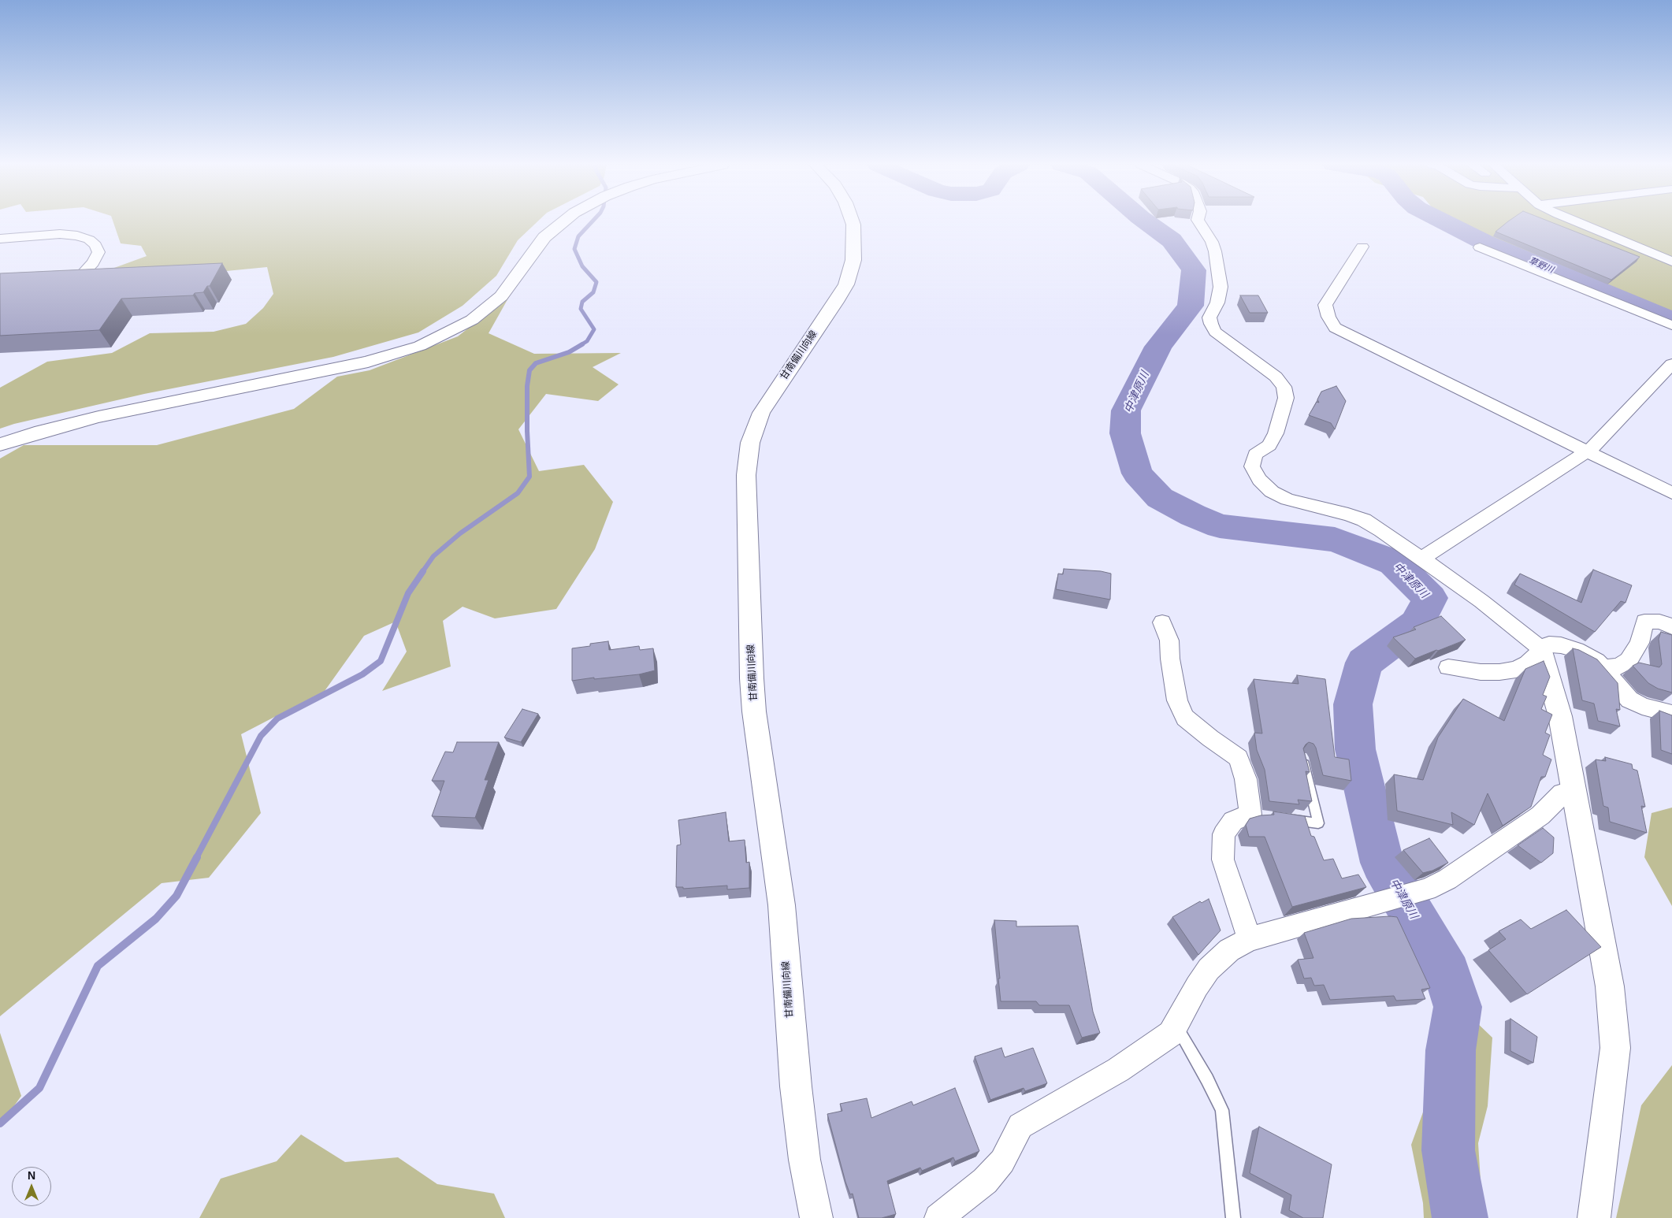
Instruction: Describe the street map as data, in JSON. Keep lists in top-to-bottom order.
{
  "streets": {
    "street": ["甘南備川向線"]
  },
  "water": ["草野川", "中津原川"],
  "north": "top"
}
